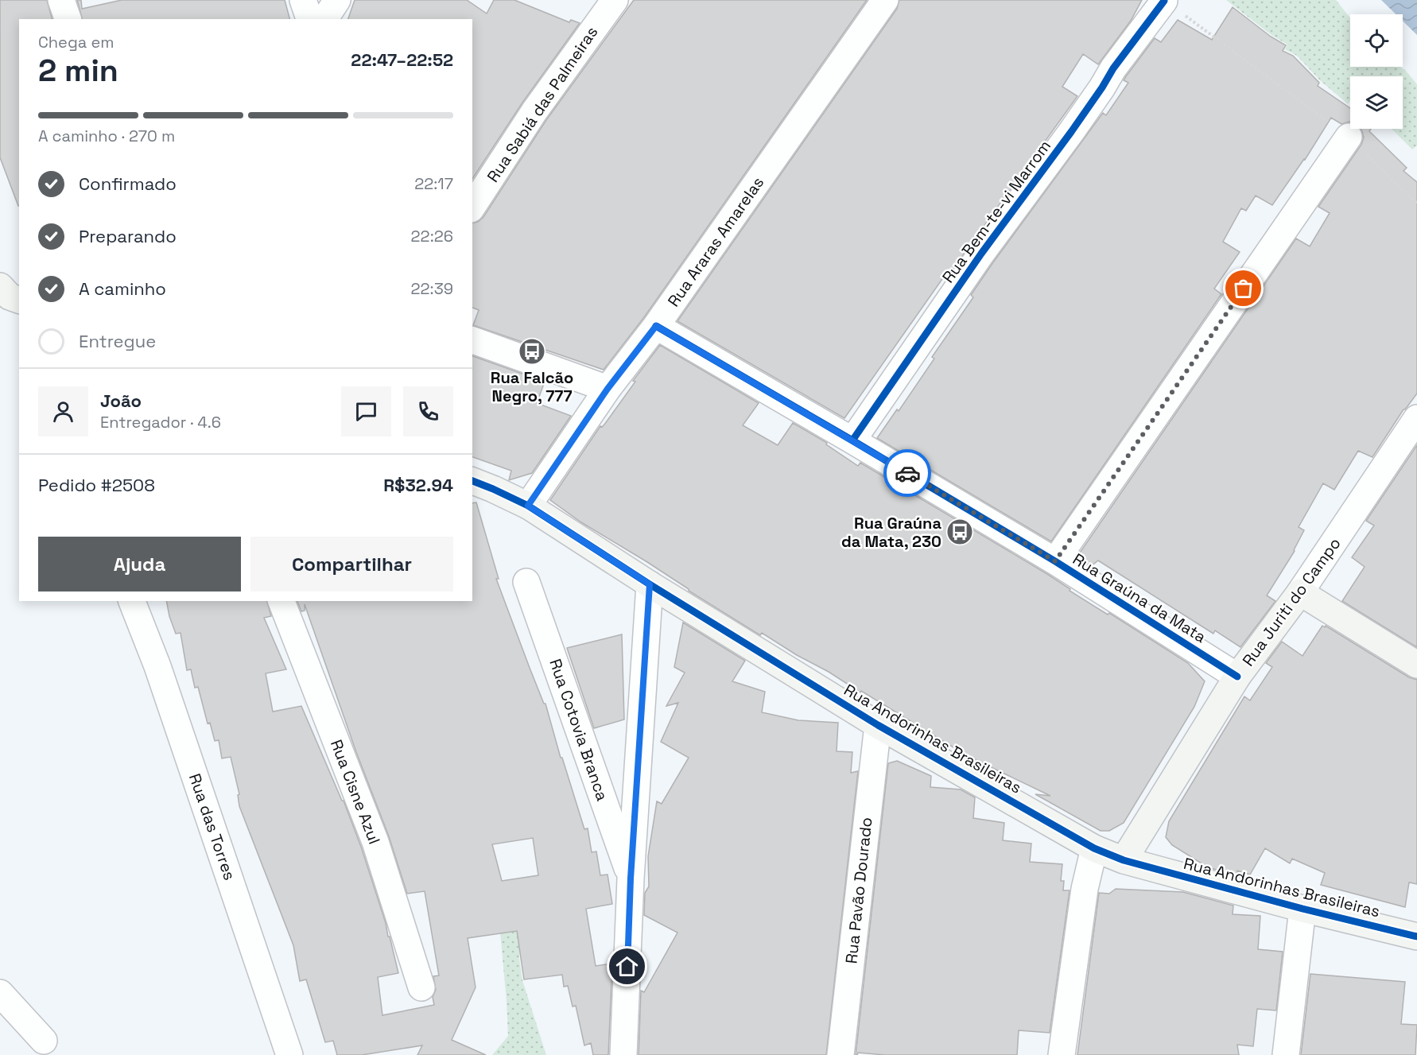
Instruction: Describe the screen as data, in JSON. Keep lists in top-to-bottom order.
{
  "streets": {
    "street": [
      "Rua Sabiá das Palmeiras",
      "Rua Bem-te-vi Marrom",
      "Rua Araras Amarelas",
      "Rua Graúna da Mata",
      "Rua Juriti do Campo",
      "Rua Cotovia Branca",
      "Rua Andorinhas Brasileiras",
      "Rua Cisne Azul",
      "Rua das Torres",
      "Rua Pavão Dourado"
    ]
  },
  "crossings": [
    ["Rua Bem-te-vi Marrom", "Rua Graúna da Mata"],
    ["Rua Araras Amarelas", "Rua Graúna da Mata"],
    ["Rua Araras Amarelas", "Rua Andorinhas Brasileiras"],
    ["Rua Graúna da Mata", "Rua Juriti do Campo"],
    ["Rua Juriti do Campo", "Rua Andorinhas Brasileiras"],
    ["Rua Andorinhas Brasileiras", "Rua Pavão Dourado"]
  ],
  "places": {
    "bus stop": ["Rua Falcão Negro, 777", "Rua Graúna da Mata, 230"]
  },
  "page": {
    "heading": ["2 min", "Chega em", "22:47–22:52"],
    "panel": [
      "João",
      "Entregador · 4.6",
      "Pedido #2508",
      "R$32.94"
    ],
    "bar": "A caminho · 270 m",
    "list": [
      ["Confirmado", "22:17"],
      ["Preparando", "22:26"],
      ["A caminho", "22:39"],
      "Entregue"
    ],
    "buttons": ["Ajuda", "Compartilhar"]
  }
}
